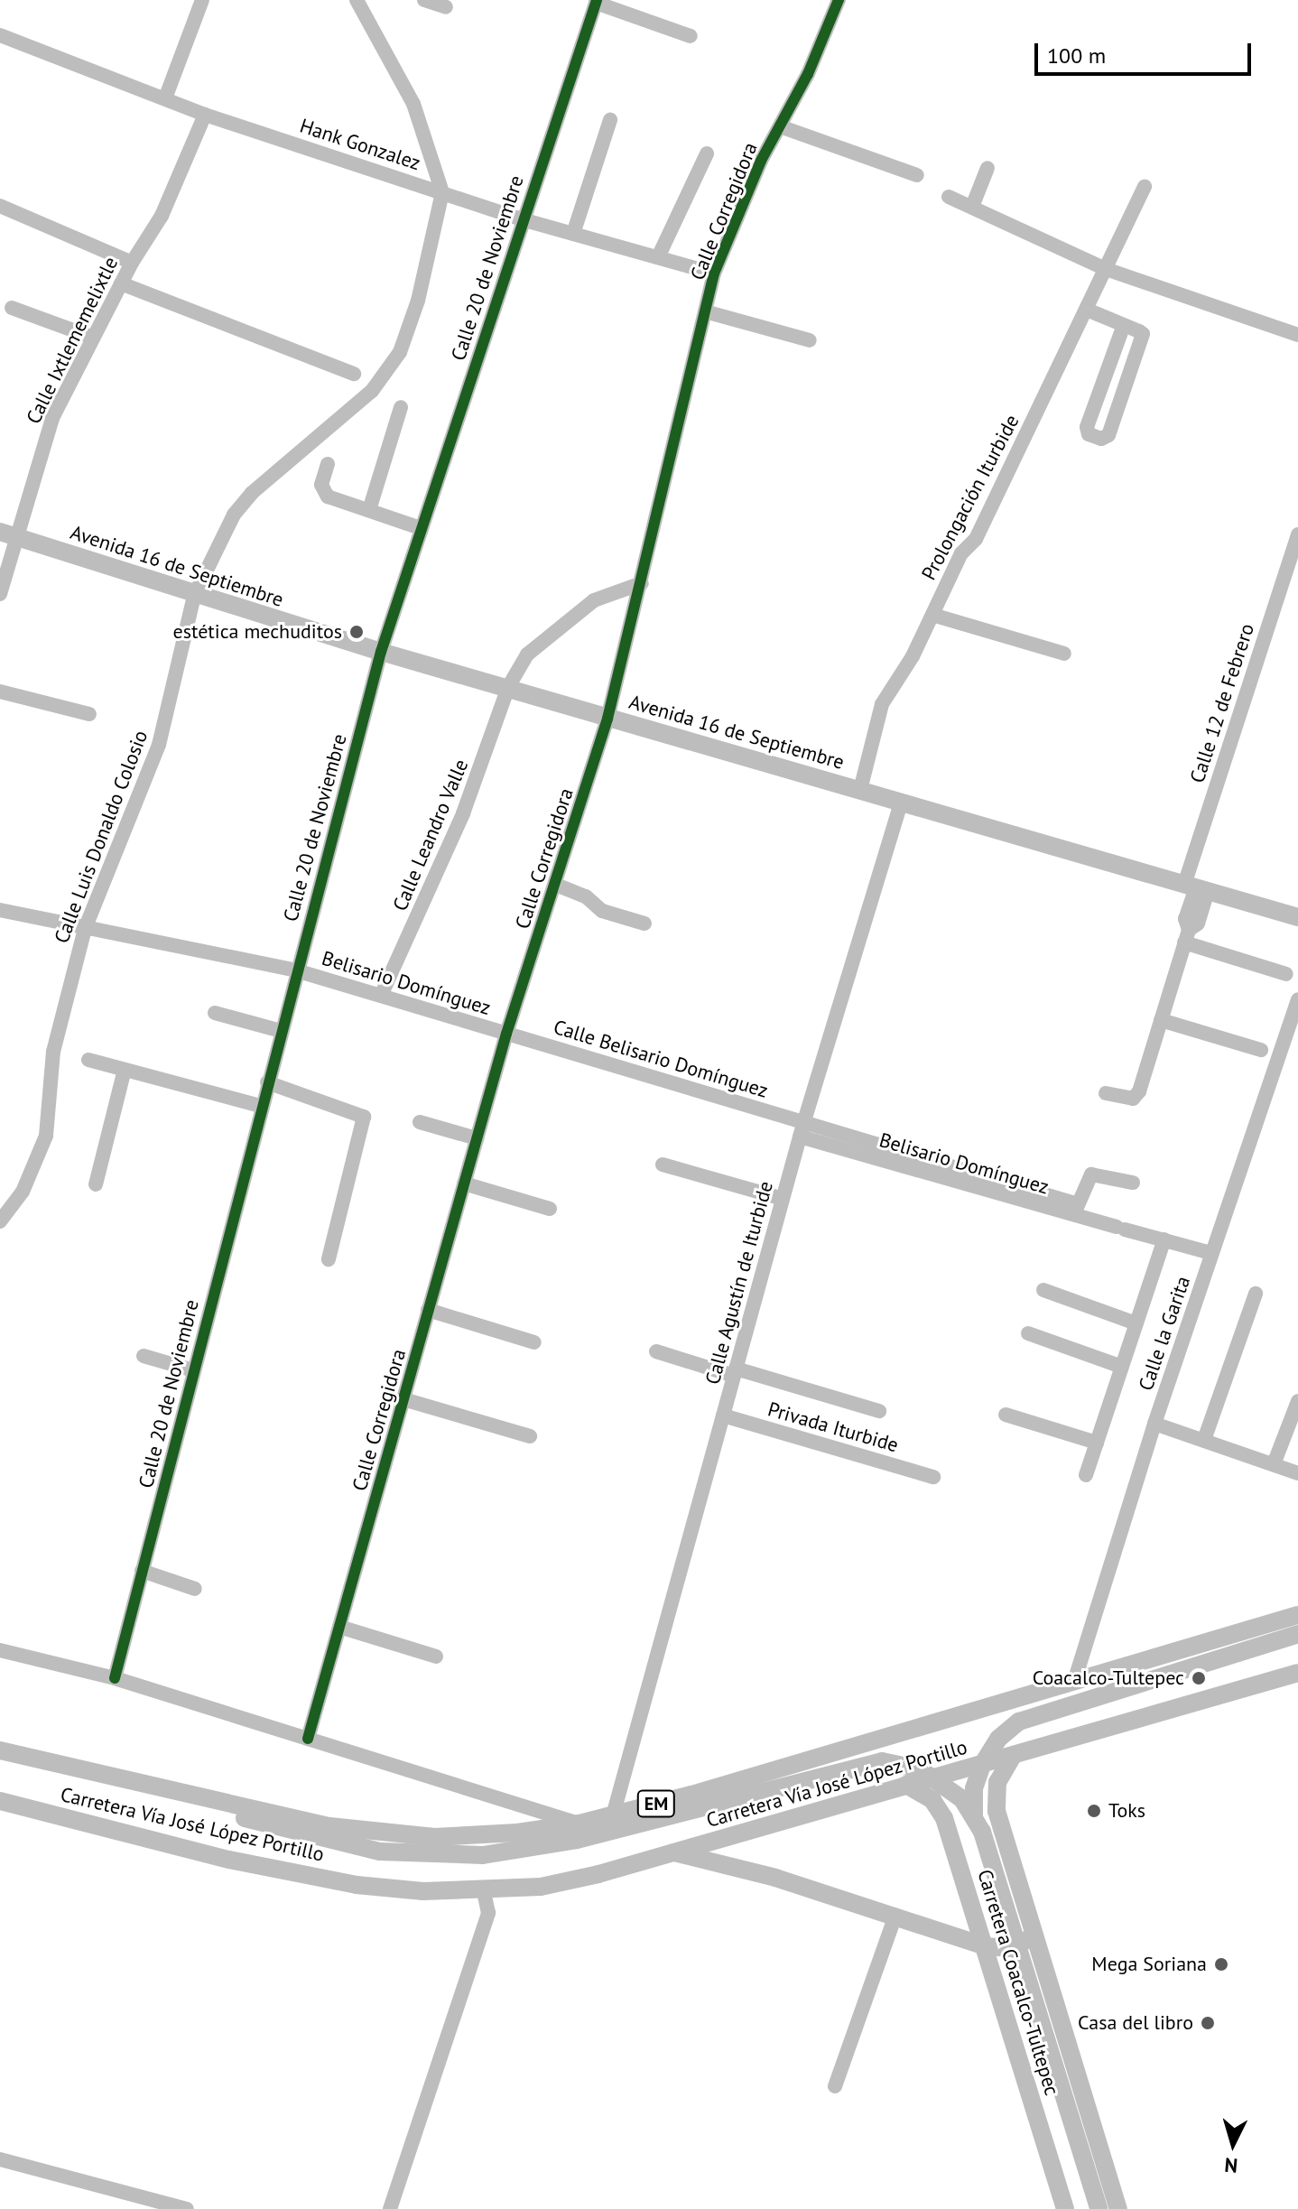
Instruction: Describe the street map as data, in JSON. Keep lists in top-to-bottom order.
{
  "streets": {
    "main road": [
      "Avenida 16 de Septiembre",
      "Carretera Vía José López Portillo",
      "EM",
      "Carretera Coacalco-Tultepec"
    ],
    "street": [
      "Hank Gonzalez",
      "Calle Corregidora",
      "Calle 20 de Noviembre",
      "Calle Ixtlememelixtle",
      "Prolongación Iturbide",
      "Calle 12 de Febrero",
      "Calle Leandro Valle",
      "Calle Luis Donaldo Colosio",
      "Belisario Domínguez",
      "Calle Belisario Domínguez",
      "Calle Agustín de Iturbide",
      "Calle la Garita",
      "Privada Iturbide"
    ]
  },
  "crossings": [
    ["Hank Gonzalez", "Calle Corregidora"],
    ["Hank Gonzalez", "Calle 20 de Noviembre"],
    ["Hank Gonzalez", "Calle Ixtlememelixtle"],
    ["Hank Gonzalez", "Calle Luis Donaldo Colosio"],
    ["Calle Corregidora", "Avenida 16 de Septiembre"],
    ["Calle Corregidora", "Belisario Domínguez"],
    ["Calle Corregidora", "Calle Belisario Domínguez"],
    ["Calle 20 de Noviembre", "Avenida 16 de Septiembre"],
    ["Calle 20 de Noviembre", "Belisario Domínguez"],
    ["Calle Ixtlememelixtle", "Avenida 16 de Septiembre"],
    ["Prolongación Iturbide", "Avenida 16 de Septiembre"],
    ["Avenida 16 de Septiembre", "Calle 12 de Febrero"],
    ["Avenida 16 de Septiembre", "Calle Leandro Valle"],
    ["Avenida 16 de Septiembre", "Calle Luis Donaldo Colosio"],
    ["Avenida 16 de Septiembre", "Calle Agustín de Iturbide"],
    ["Calle Leandro Valle", "Belisario Domínguez"],
    ["Belisario Domínguez", "Calle Belisario Domínguez"],
    ["Belisario Domínguez", "Calle Agustín de Iturbide"],
    ["Belisario Domínguez", "Calle la Garita"],
    ["Calle Belisario Domínguez", "Calle Agustín de Iturbide"],
    ["Calle Agustín de Iturbide", "Privada Iturbide"],
    ["Calle Agustín de Iturbide", "Carretera Vía José López Portillo"],
    ["Calle la Garita", "Carretera Vía José López Portillo"],
    ["Carretera Vía José López Portillo", "Carretera Coacalco-Tultepec"]
  ],
  "places": [
    "estética mechuditos",
    "Coacalco-Tultepec",
    "Toks",
    "Mega Soriana",
    "Casa del libro"
  ],
  "scale_bar": "100 m",
  "north": "bottom"
}
